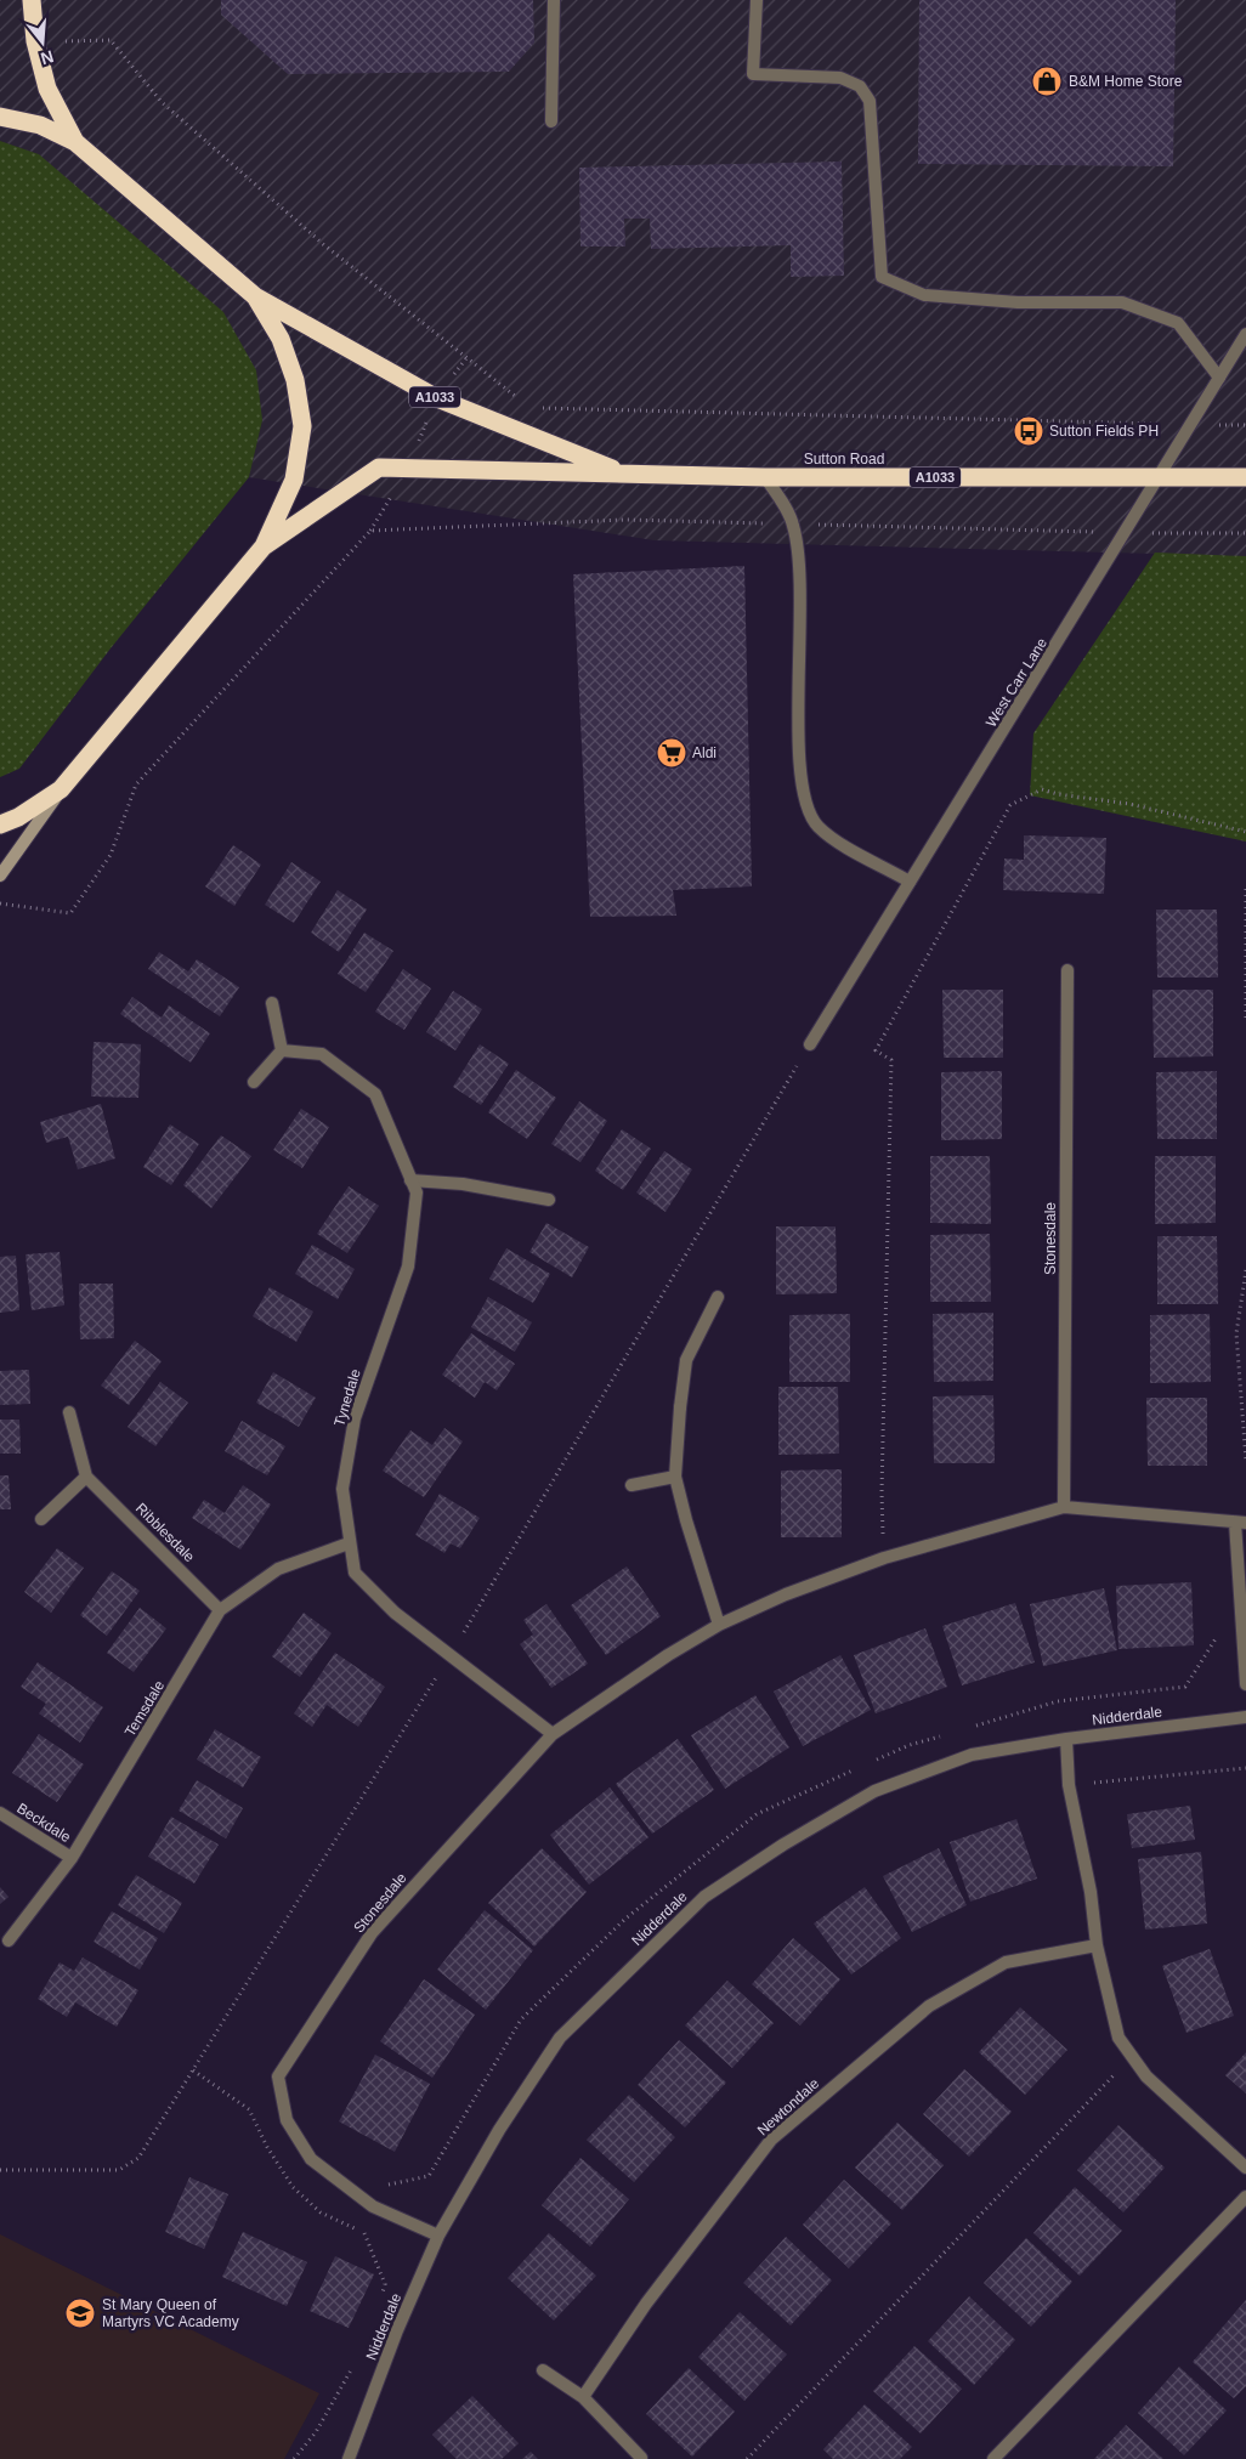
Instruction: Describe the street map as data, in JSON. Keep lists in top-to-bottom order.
{
  "streets": {
    "highway": ["A1033", "Sutton Road"],
    "street": [
      "West Carr Lane",
      "Stonesdale",
      "Tynedale",
      "Ribblesdale",
      "Temsdale",
      "Nidderdale",
      "Beckdale",
      "Newtondale"
    ]
  },
  "crossings": [
    ["A1033", "Sutton Road"],
    ["Sutton Road", "West Carr Lane"],
    ["Stonesdale", "Tynedale"],
    ["Stonesdale", "Nidderdale"],
    ["Tynedale", "Temsdale"],
    ["Ribblesdale", "Temsdale"],
    ["Temsdale", "Beckdale"]
  ],
  "places": {
    "shop": ["B&M Home Store"],
    "bus stop": ["Sutton Fields PH"],
    "supermarket": ["Aldi"],
    "school or university": ["St Mary Queen of Martyrs VC Academy"]
  },
  "north": "bottom"
}
